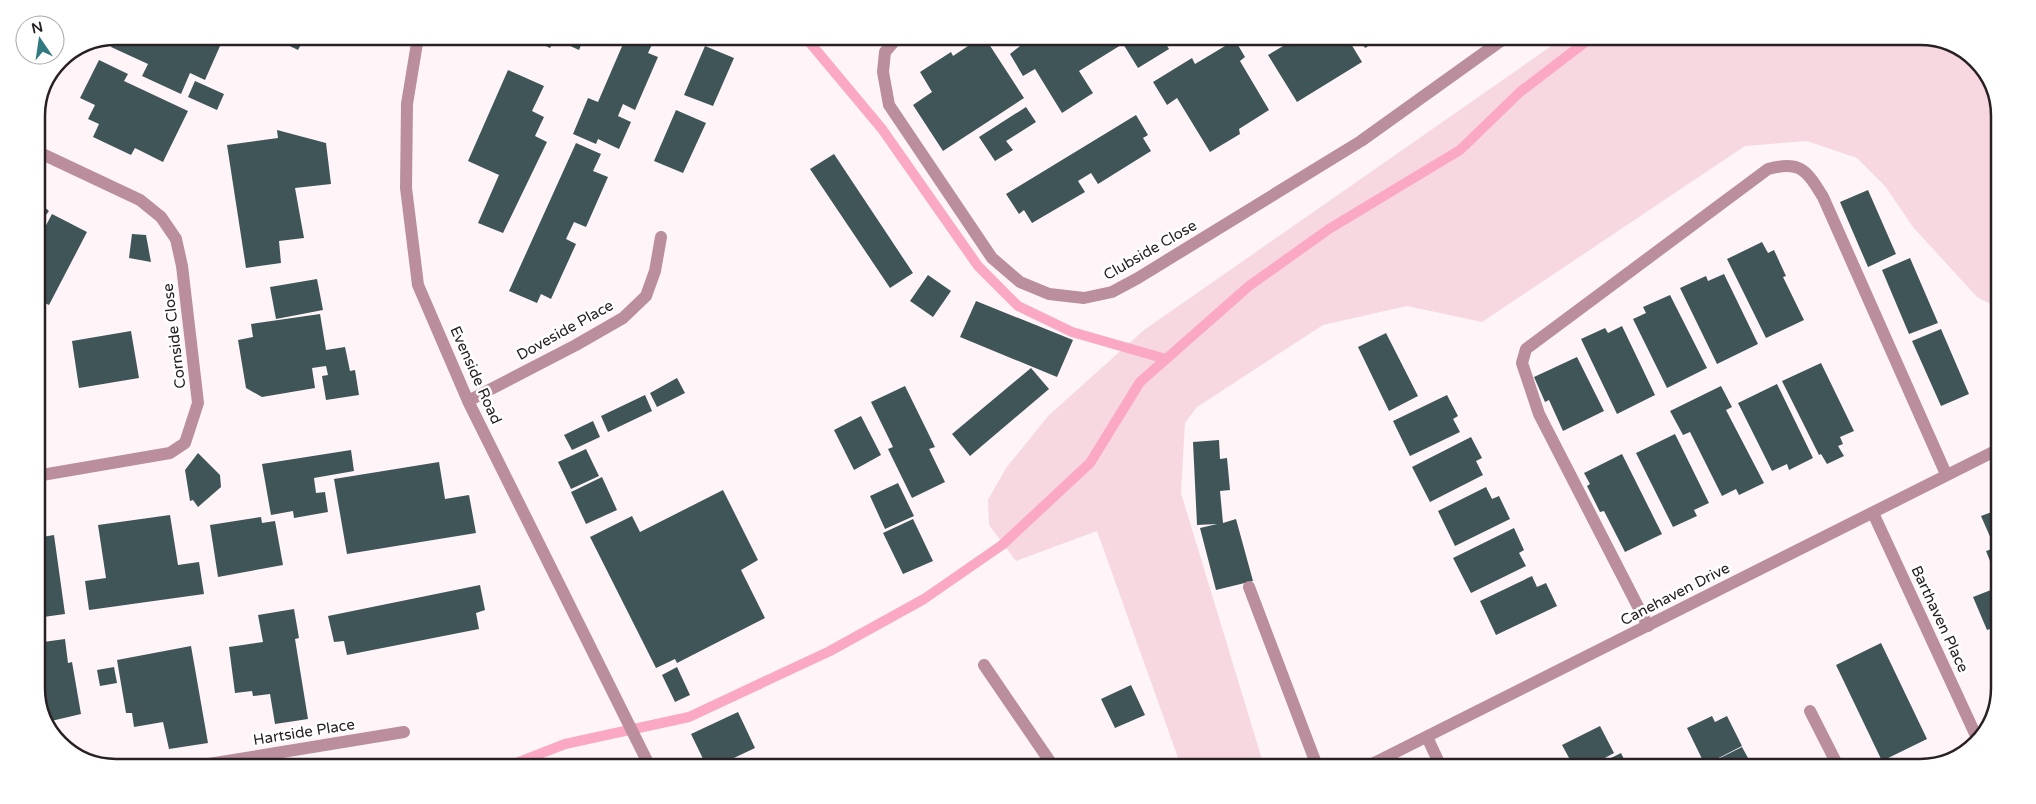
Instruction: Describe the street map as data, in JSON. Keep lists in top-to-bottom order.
{
  "streets": {
    "street": [
      "Clubside Close",
      "Doveside Place",
      "Cornside Close",
      "Evenside Road",
      "Canehaven Drive",
      "Barthaven Place",
      "Hartside Place"
    ]
  },
  "crossings": [
    ["Doveside Place", "Evenside Road"],
    ["Canehaven Drive", "Barthaven Place"]
  ],
  "north": "top"
}
